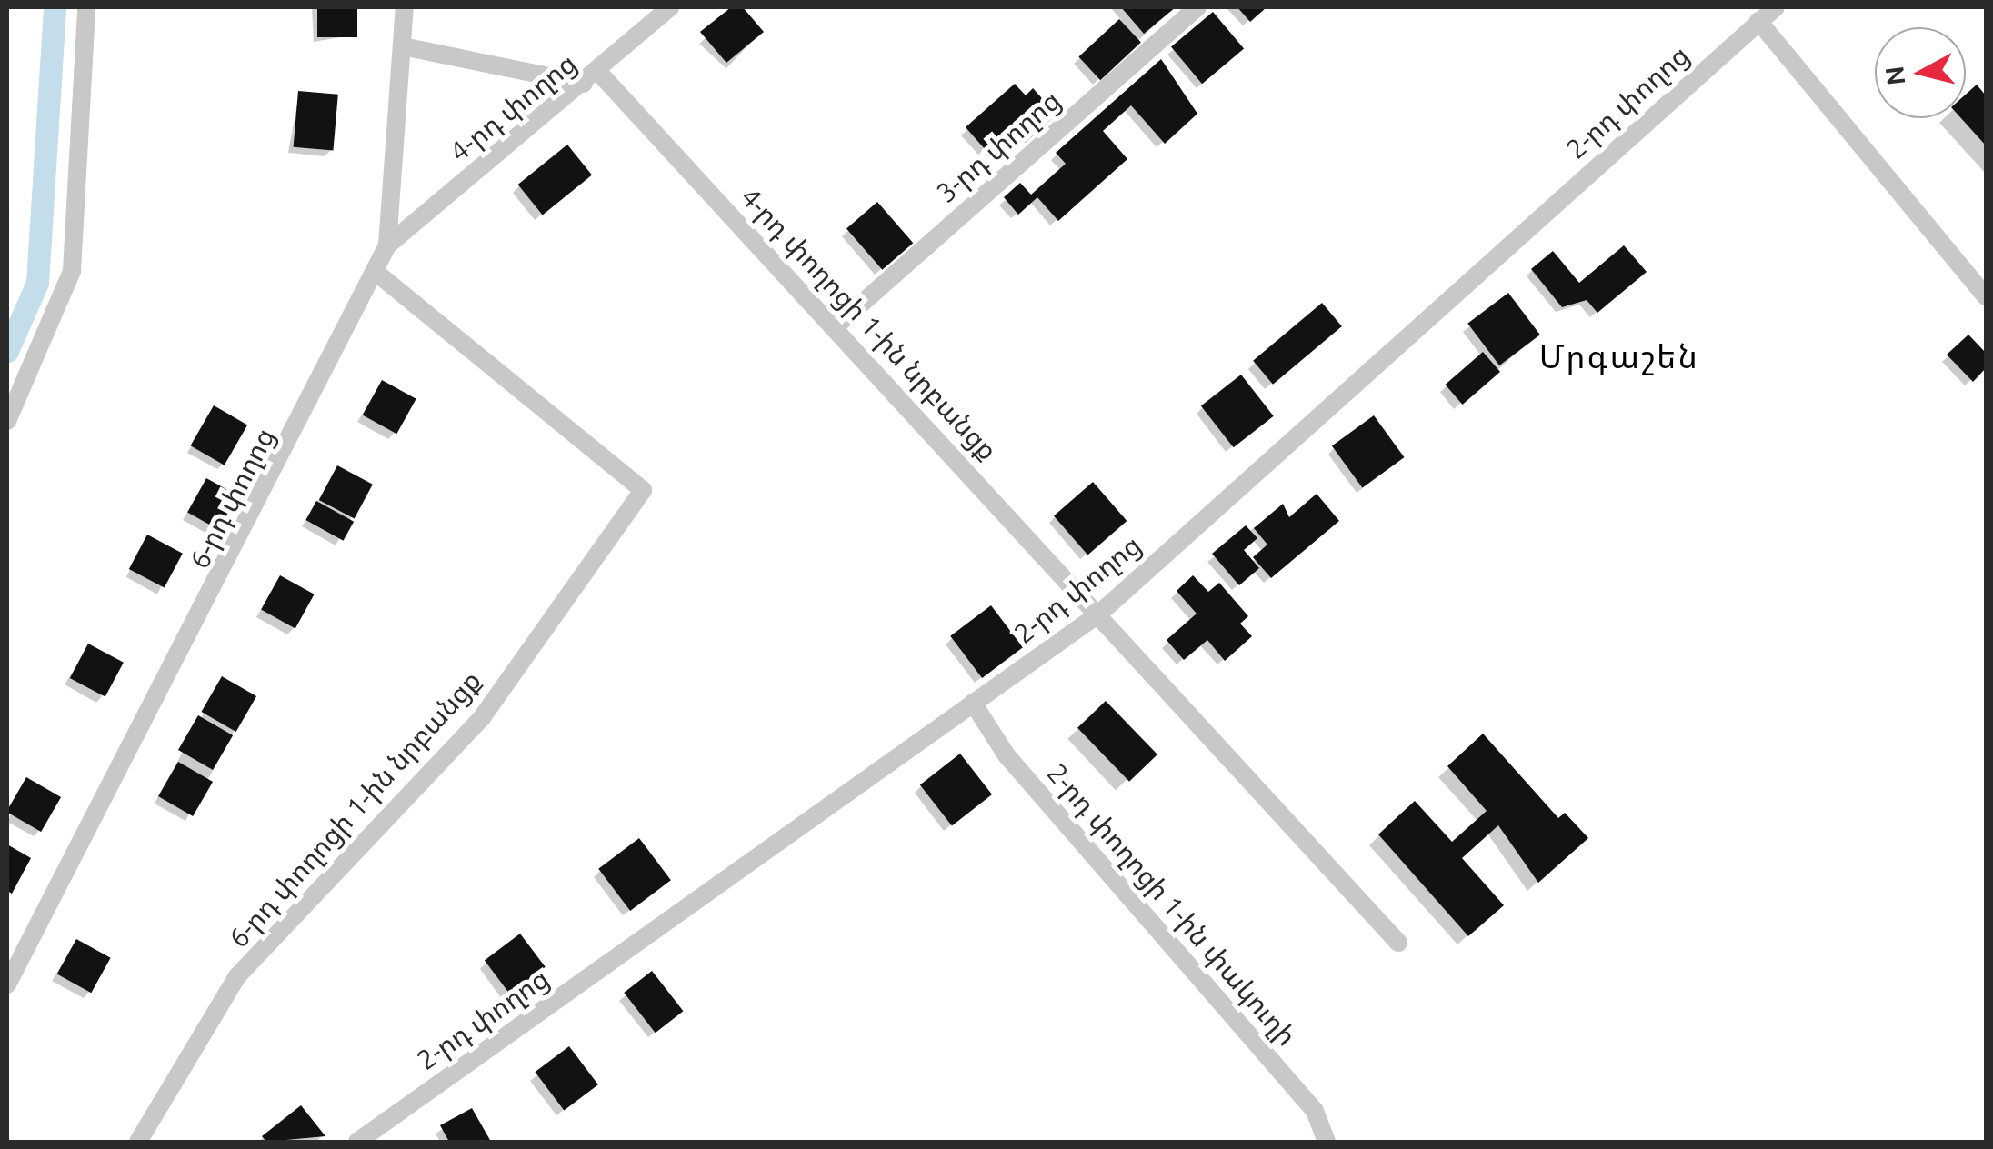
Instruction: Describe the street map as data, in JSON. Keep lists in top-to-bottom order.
{
  "streets": {
    "street": [
      "2-րդ փողոց",
      "4-րդ փողոց",
      "3-րդ փողոց",
      "4-րդ փողոցի 1-ին նրբանցք",
      "6-րդ փողոց",
      "6-րդ փողոցի 1-ին նրբանցք",
      "2-րդ փողոցի 1-ին փակուղի"
    ]
  },
  "crossings": [
    ["2-րդ փողոց", "4-րդ փողոցի 1-ին նրբանցք"],
    ["2-րդ փողոց", "2-րդ փողոցի 1-ին փակուղի"],
    ["4-րդ փողոց", "4-րդ փողոցի 1-ին նրբանցք"],
    ["4-րդ փողոց", "6-րդ փողոց"],
    ["3-րդ փողոց", "4-րդ փողոցի 1-ին նրբանցք"],
    ["6-րդ փողոց", "6-րդ փողոցի 1-ին նրբանցք"]
  ],
  "districts": ["Մրգաշեն"],
  "north": "left"
}
